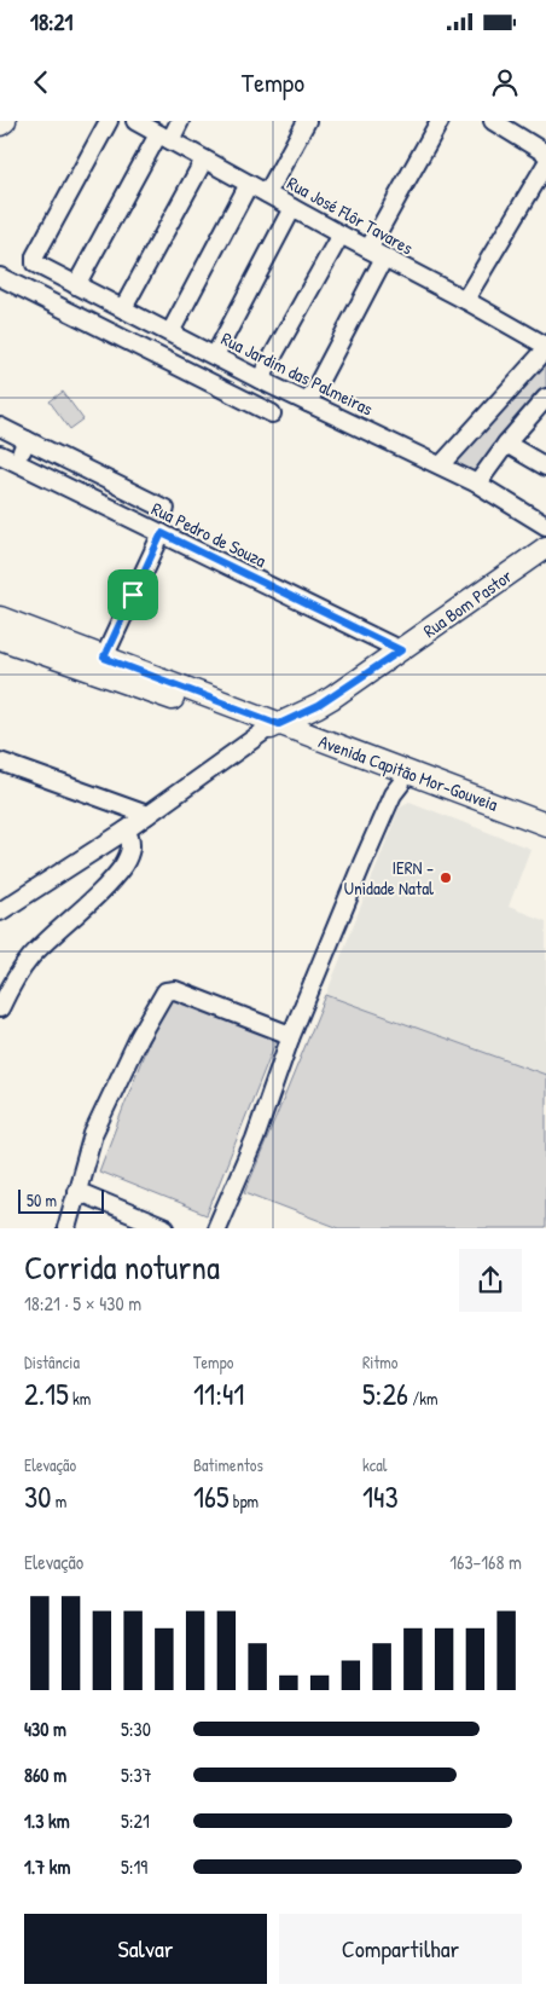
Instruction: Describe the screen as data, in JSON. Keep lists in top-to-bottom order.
{
  "streets": {
    "main road": ["Rua Bom Pastor", "Avenida Capitão Mor-Gouveia"],
    "street": ["Rua José Flôr Tavares", "Rua Jardim das Palmeiras", "Rua Pedro de Souza"]
  },
  "crossings": [
    ["Rua Pedro de Souza", "Rua Bom Pastor"],
    ["Rua Bom Pastor", "Avenida Capitão Mor-Gouveia"]
  ],
  "places": ["IERN - Unidade Natal"],
  "scale_bar": "50 m",
  "page": {
    "status": "18:21",
    "header": "Tempo",
    "scale": "50 m",
    "heading": ["Corrida noturna", "18:21 · 5 × 430 m"],
    "stats": [
      ["Distância", "2.15 km"],
      ["Tempo", "11:41"],
      ["Ritmo", "5:26 /km"],
      ["Elevação", "30 m"],
      ["Batimentos", "165 bpm"],
      ["kcal", "143"]
    ],
    "chart": ["Elevação", "163–168 m"],
    "list": [
      {
        "name": "430 m",
        "note": "5:30"
      },
      {
        "name": "860 m",
        "note": "5:37"
      },
      {
        "name": "1.3 km",
        "note": "5:21"
      },
      {
        "name": "1.7 km",
        "note": "5:19"
      }
    ],
    "buttons": ["Salvar", "Compartilhar"]
  }
}
